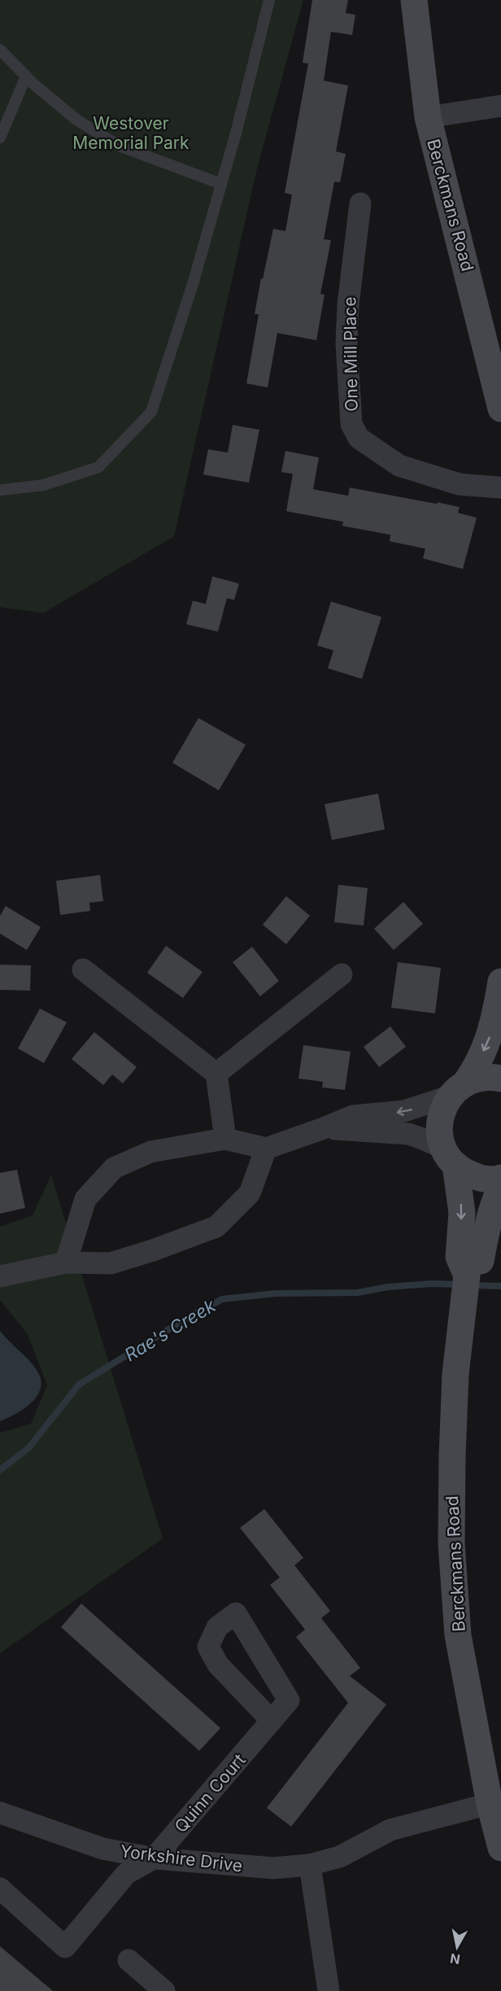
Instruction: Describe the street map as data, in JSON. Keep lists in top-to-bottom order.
{
  "streets": {
    "main road": ["Berckmans Road"],
    "street": ["One Mill Place", "Quinn Court", "Yorkshire Drive"]
  },
  "crossings": [
    ["Berckmans Road", "Yorkshire Drive"],
    ["Quinn Court", "Yorkshire Drive"]
  ],
  "water": ["Rae's Creek"],
  "parks": ["Westover Memorial Park"],
  "north": "bottom"
}
